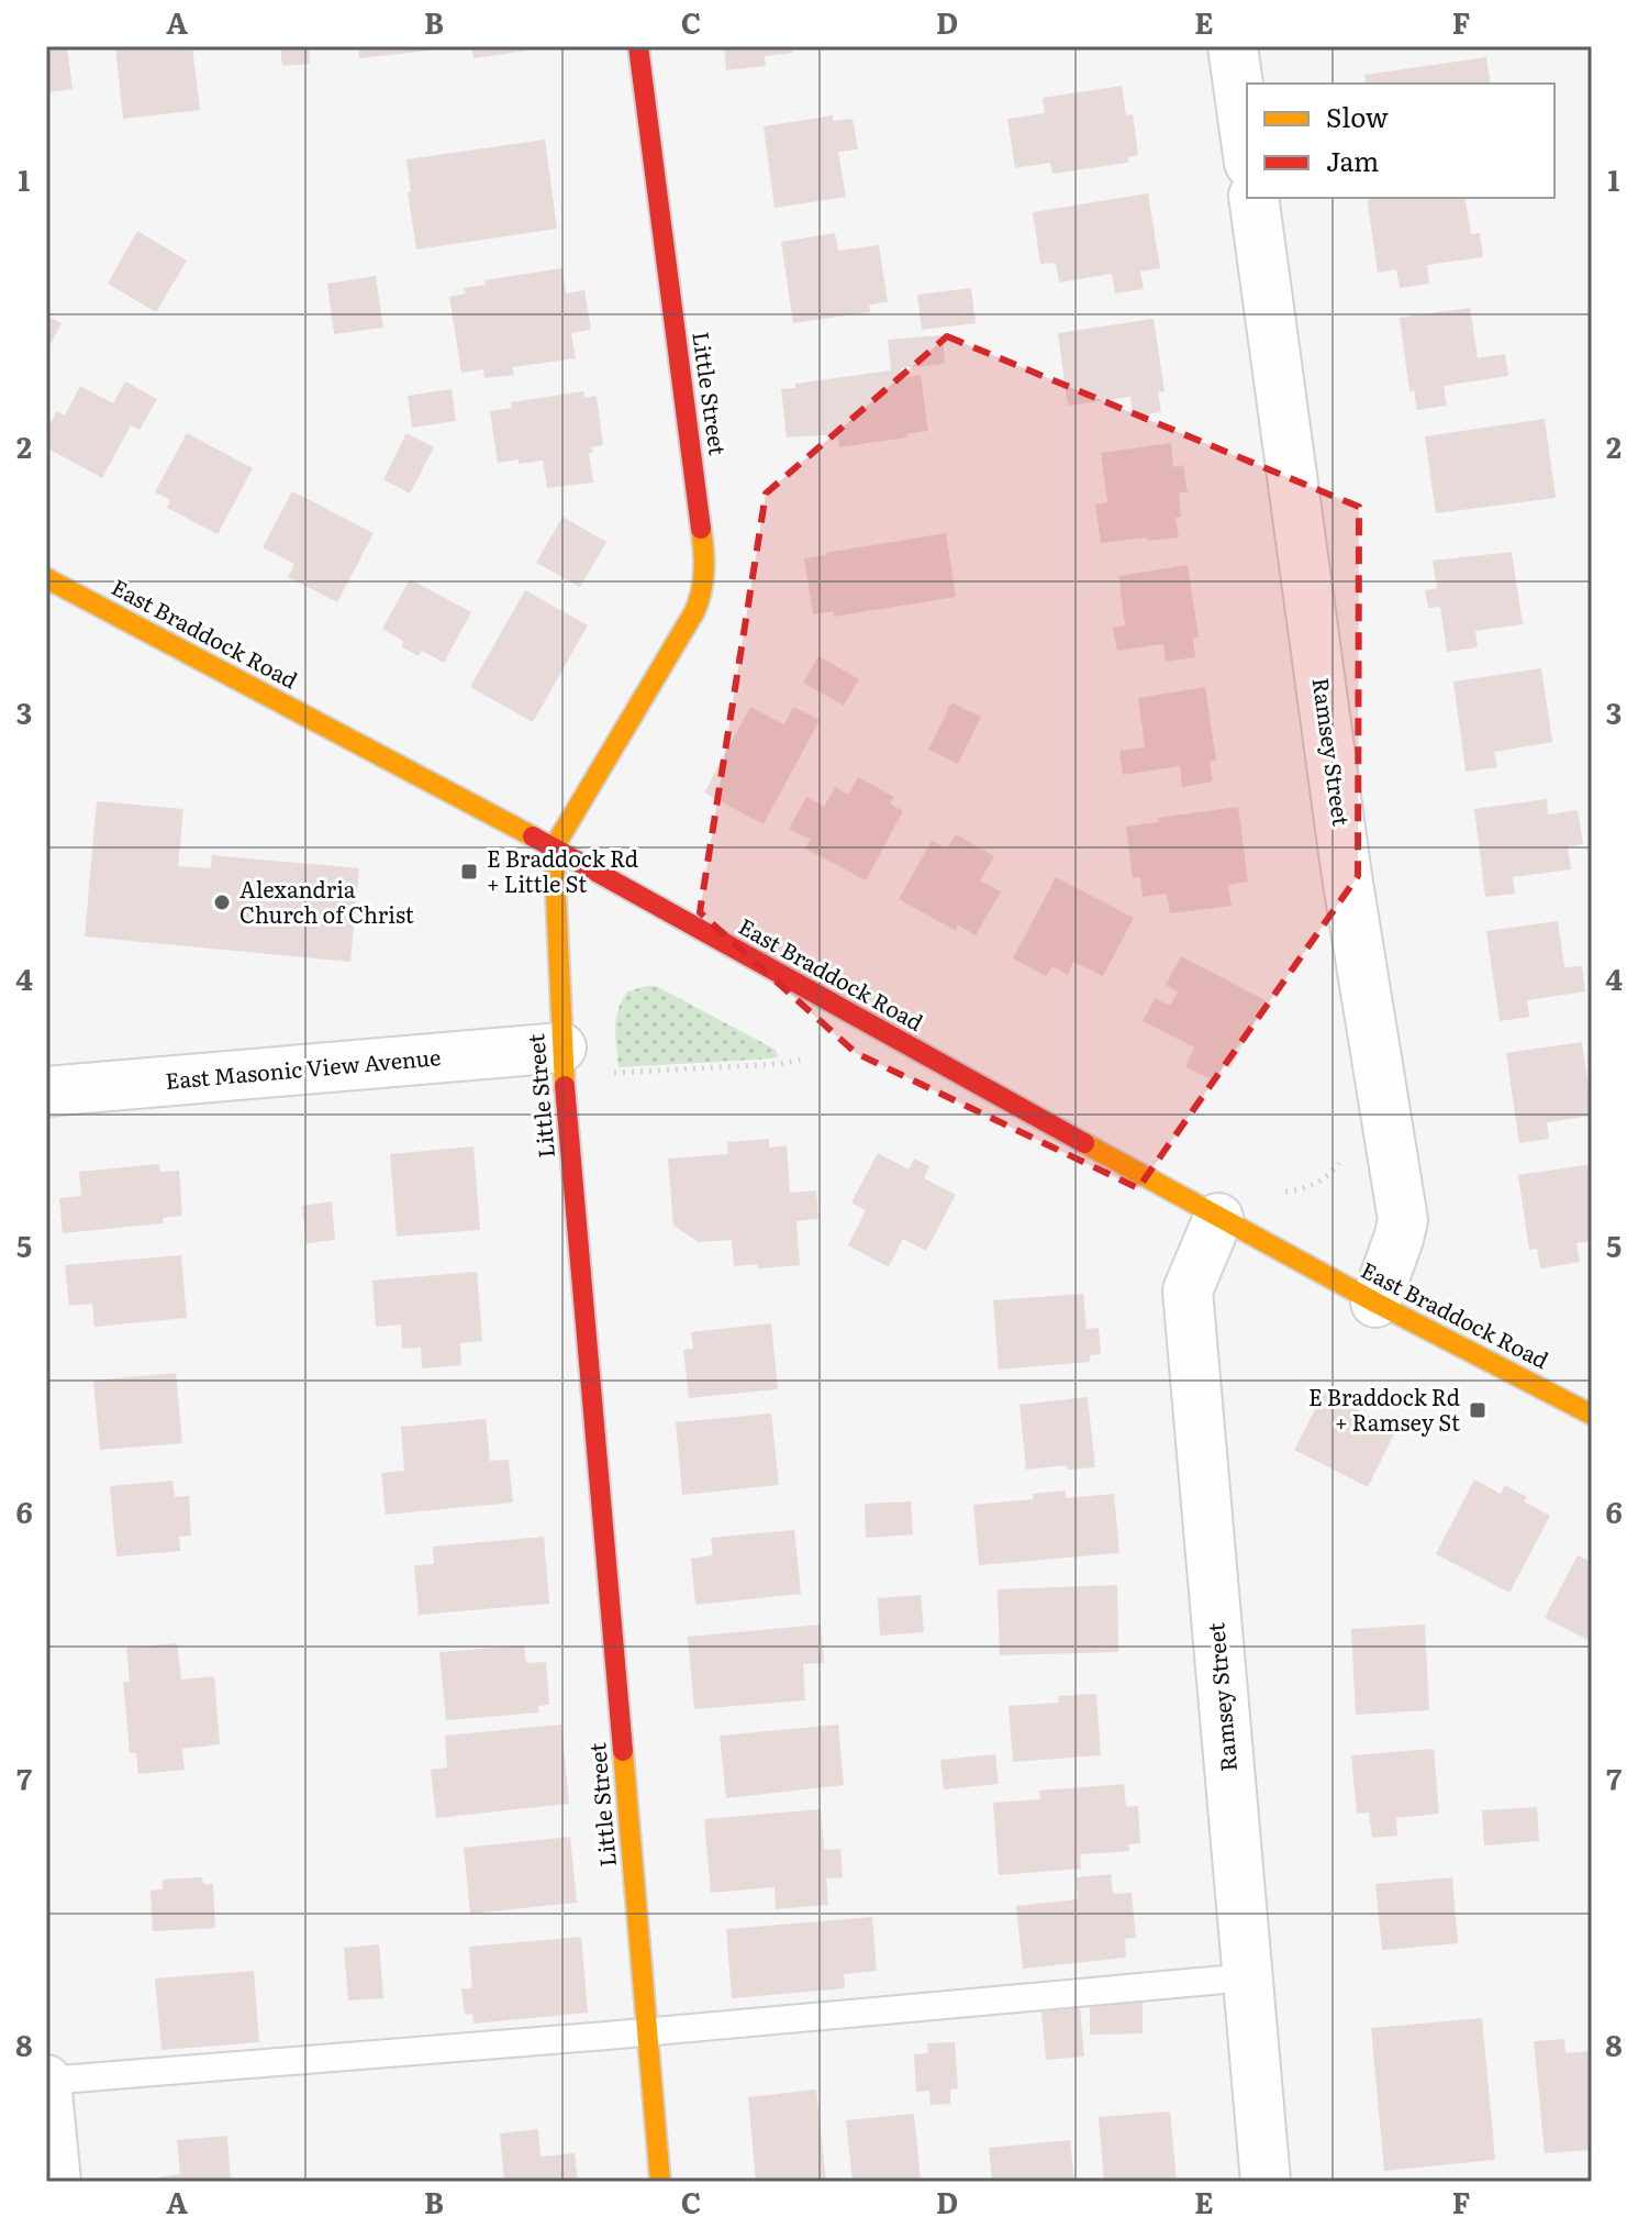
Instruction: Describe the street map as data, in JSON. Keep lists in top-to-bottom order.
{
  "streets": {
    "street": [
      "Little Street",
      "East Braddock Road",
      "Ramsey Street",
      "East Masonic View Avenue"
    ]
  },
  "crossings": [
    ["Little Street", "East Braddock Road"],
    ["Little Street", "East Masonic View Avenue"],
    ["East Braddock Road", "Ramsey Street"]
  ],
  "places": {
    "transit": ["E Braddock Rd + Little St", "E Braddock Rd + Ramsey St"],
    "other": ["Alexandria Church of Christ"]
  },
  "legend": ["Slow", "Jam"],
  "grid": {
    "columns": [
      "A",
      "B",
      "C",
      "D",
      "E",
      "F"
    ],
    "rows": [
      "1",
      "2",
      "3",
      "4",
      "5",
      "6",
      "7",
      "8"
    ]
  }
}
